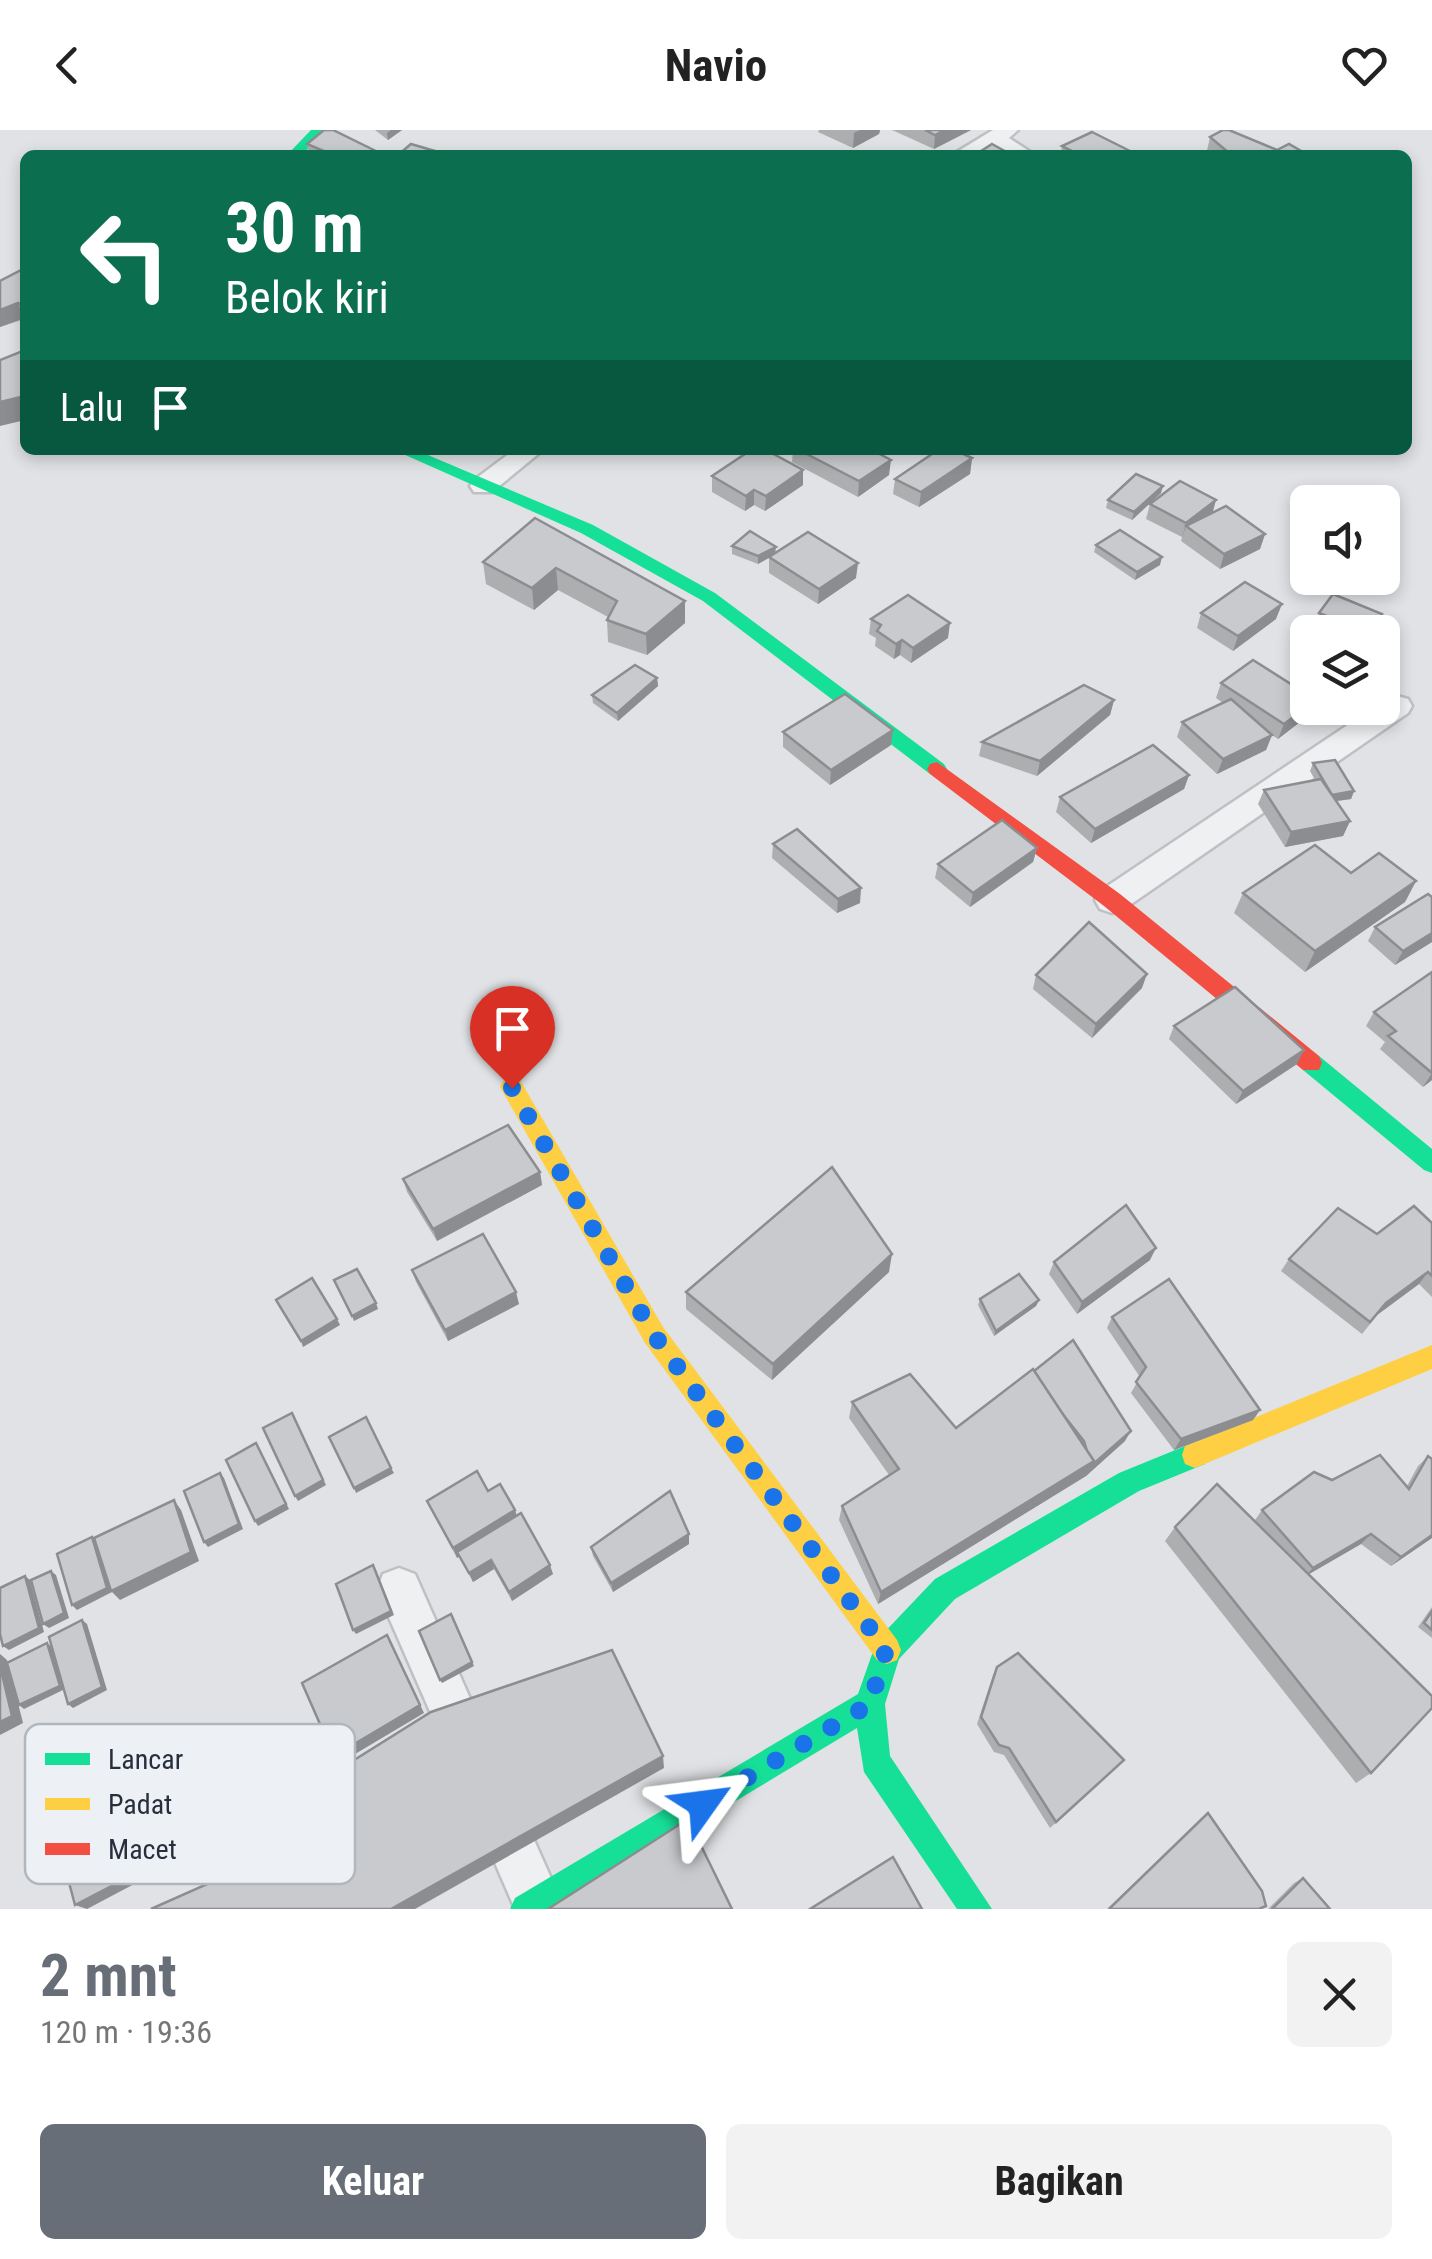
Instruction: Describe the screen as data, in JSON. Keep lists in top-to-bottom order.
{
  "legend": ["Lancar", "Padat", "Macet"],
  "page": {
    "header": "Navio",
    "turn": ["30 m", "Belok kiri"],
    "then": "Lalu",
    "heading": ["2 mnt", "120 m · 19:36"],
    "buttons": ["Keluar", "Bagikan"]
  }
}
